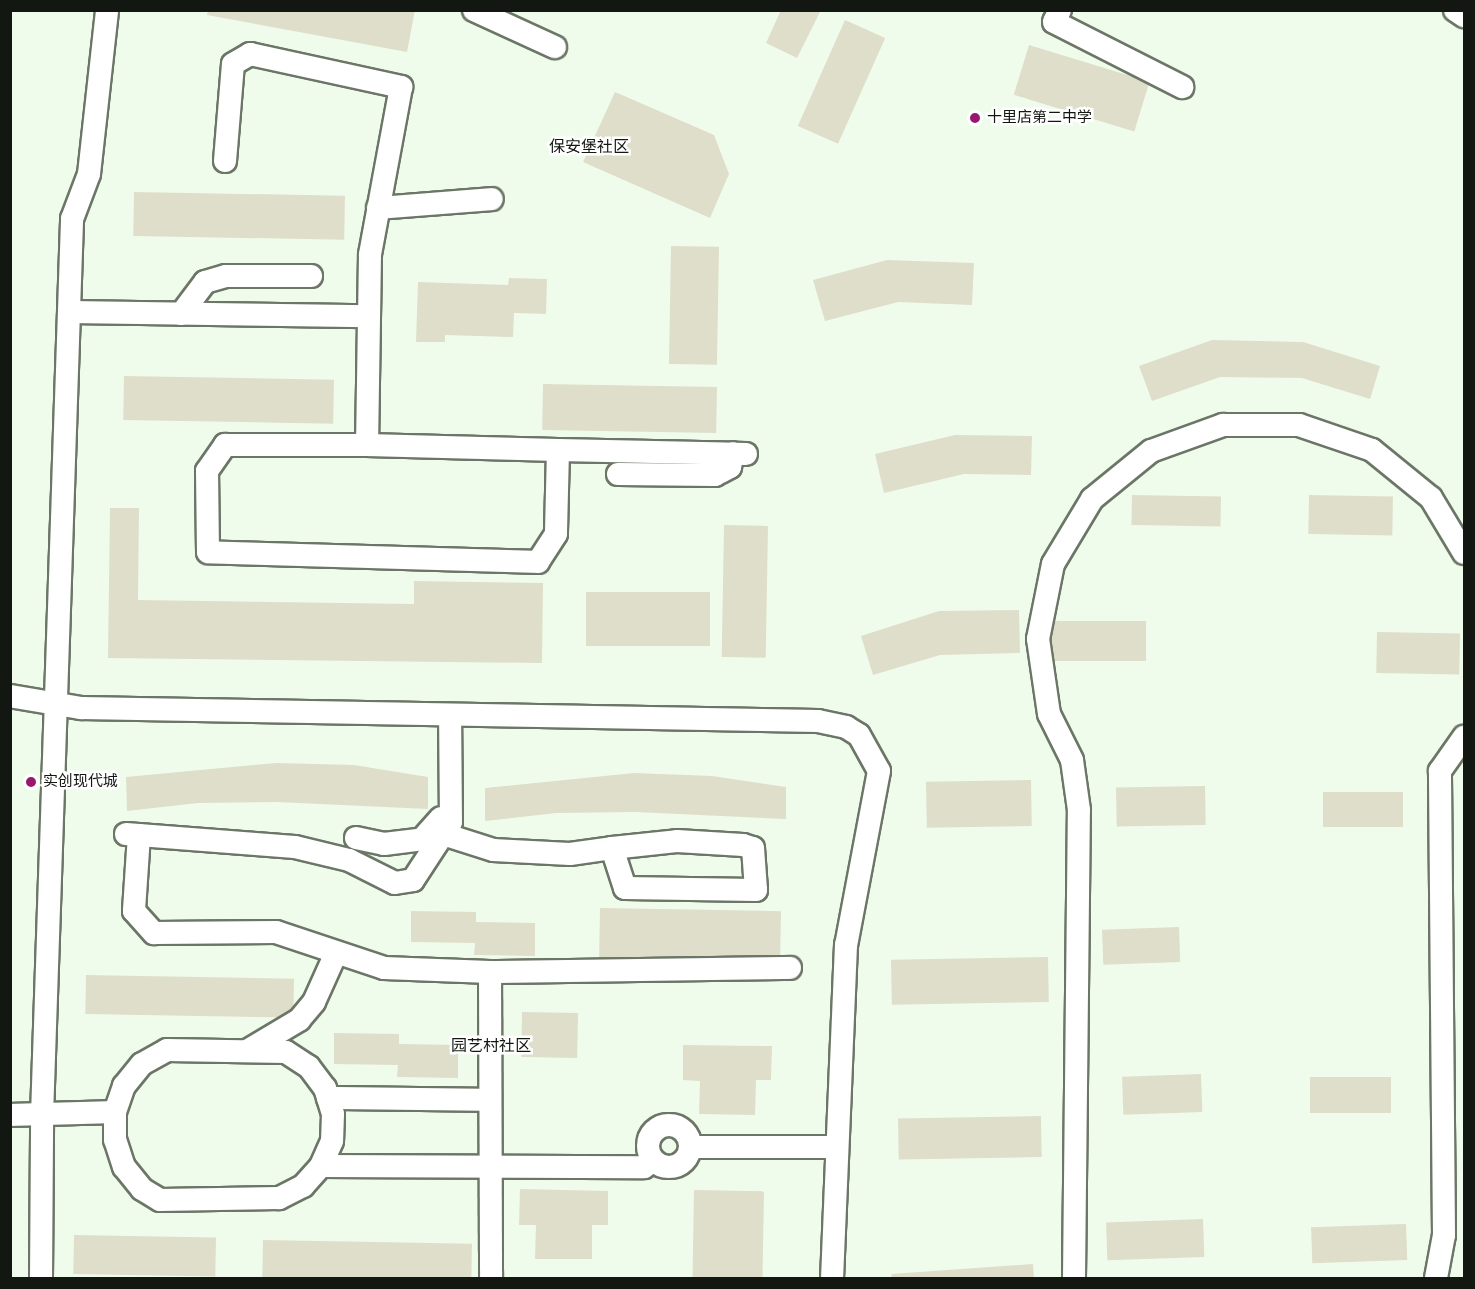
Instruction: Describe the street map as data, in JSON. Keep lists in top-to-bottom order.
{
  "districts": ["保安堡社区", "园艺村社区"],
  "places": ["十里店第二中学", "实创现代城"]
}
